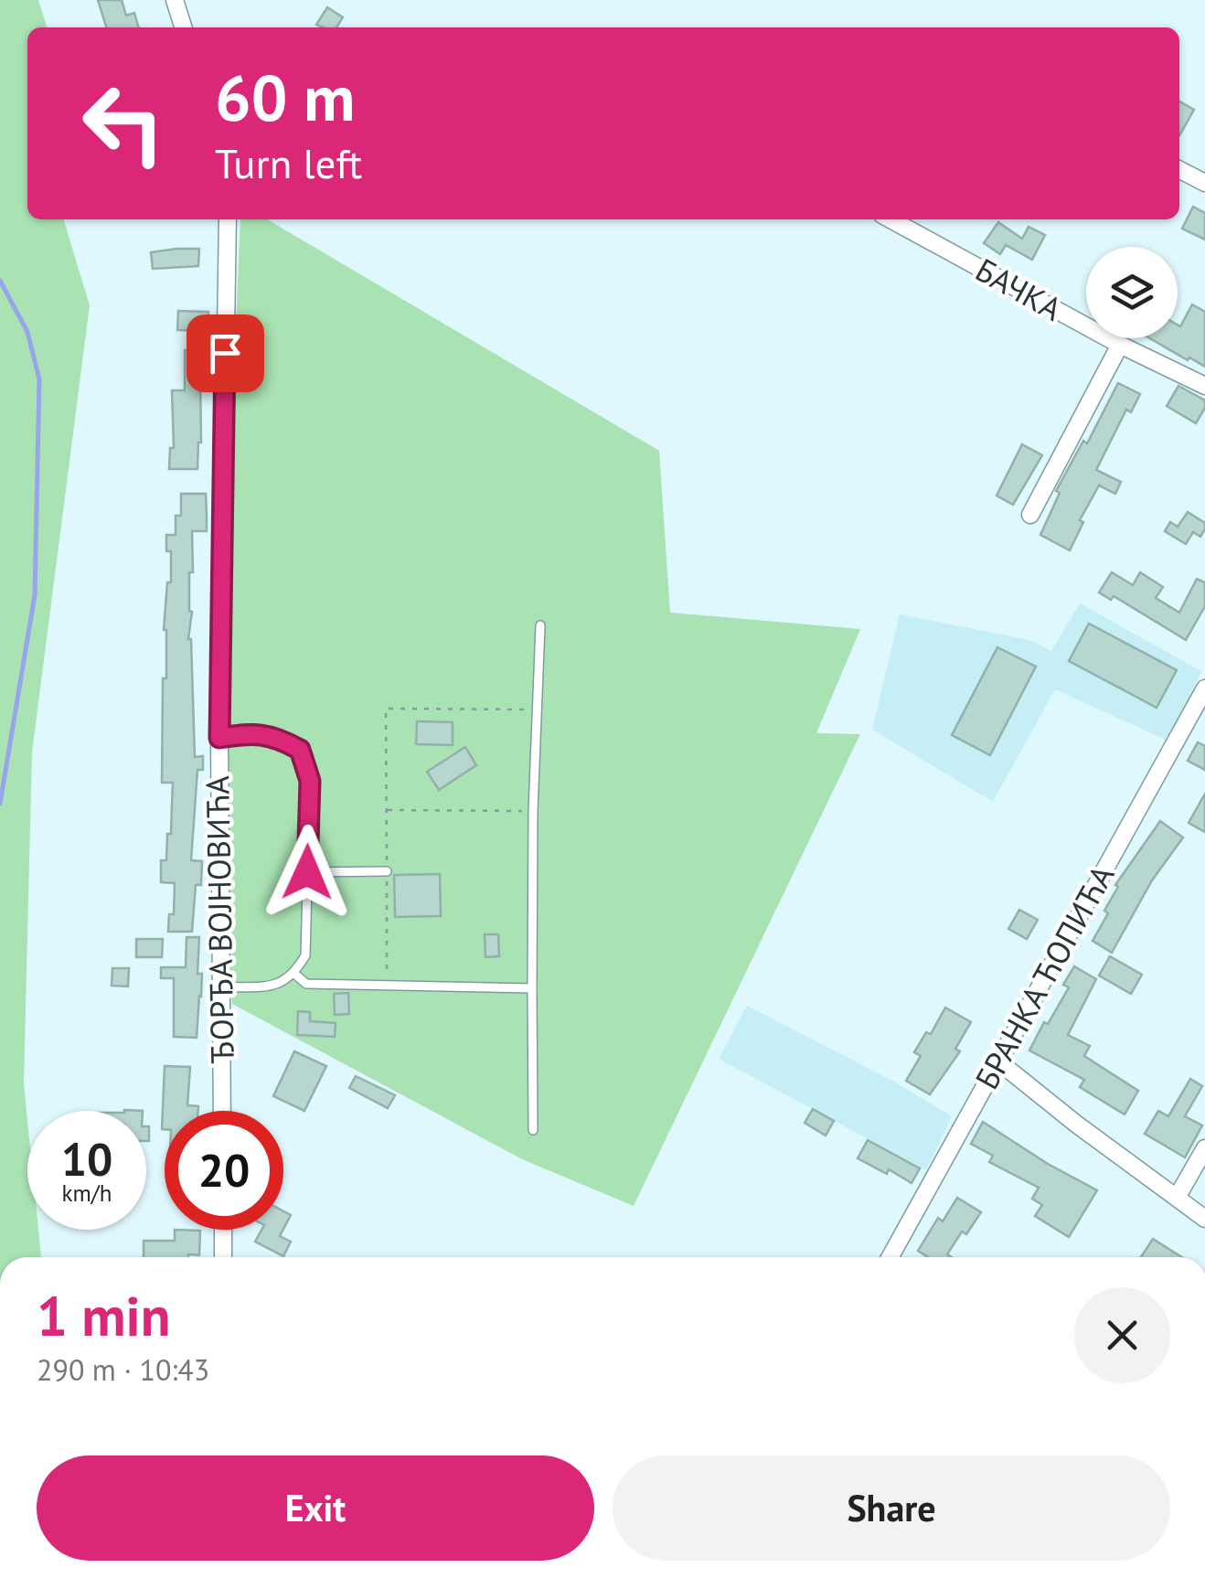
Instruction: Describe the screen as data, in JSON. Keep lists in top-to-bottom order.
{
  "streets": {
    "street": ["БАЧКА", "ЂОРЂА ВОЈНОВИЋА", "БРАНКА ЋОПИЋА"]
  },
  "page": {
    "turn": ["60 m", "Turn left"],
    "speed": "10 km/h",
    "limit": "20",
    "heading": ["1 min", "290 m · 10:43"],
    "buttons": ["Exit", "Share"]
  }
}
